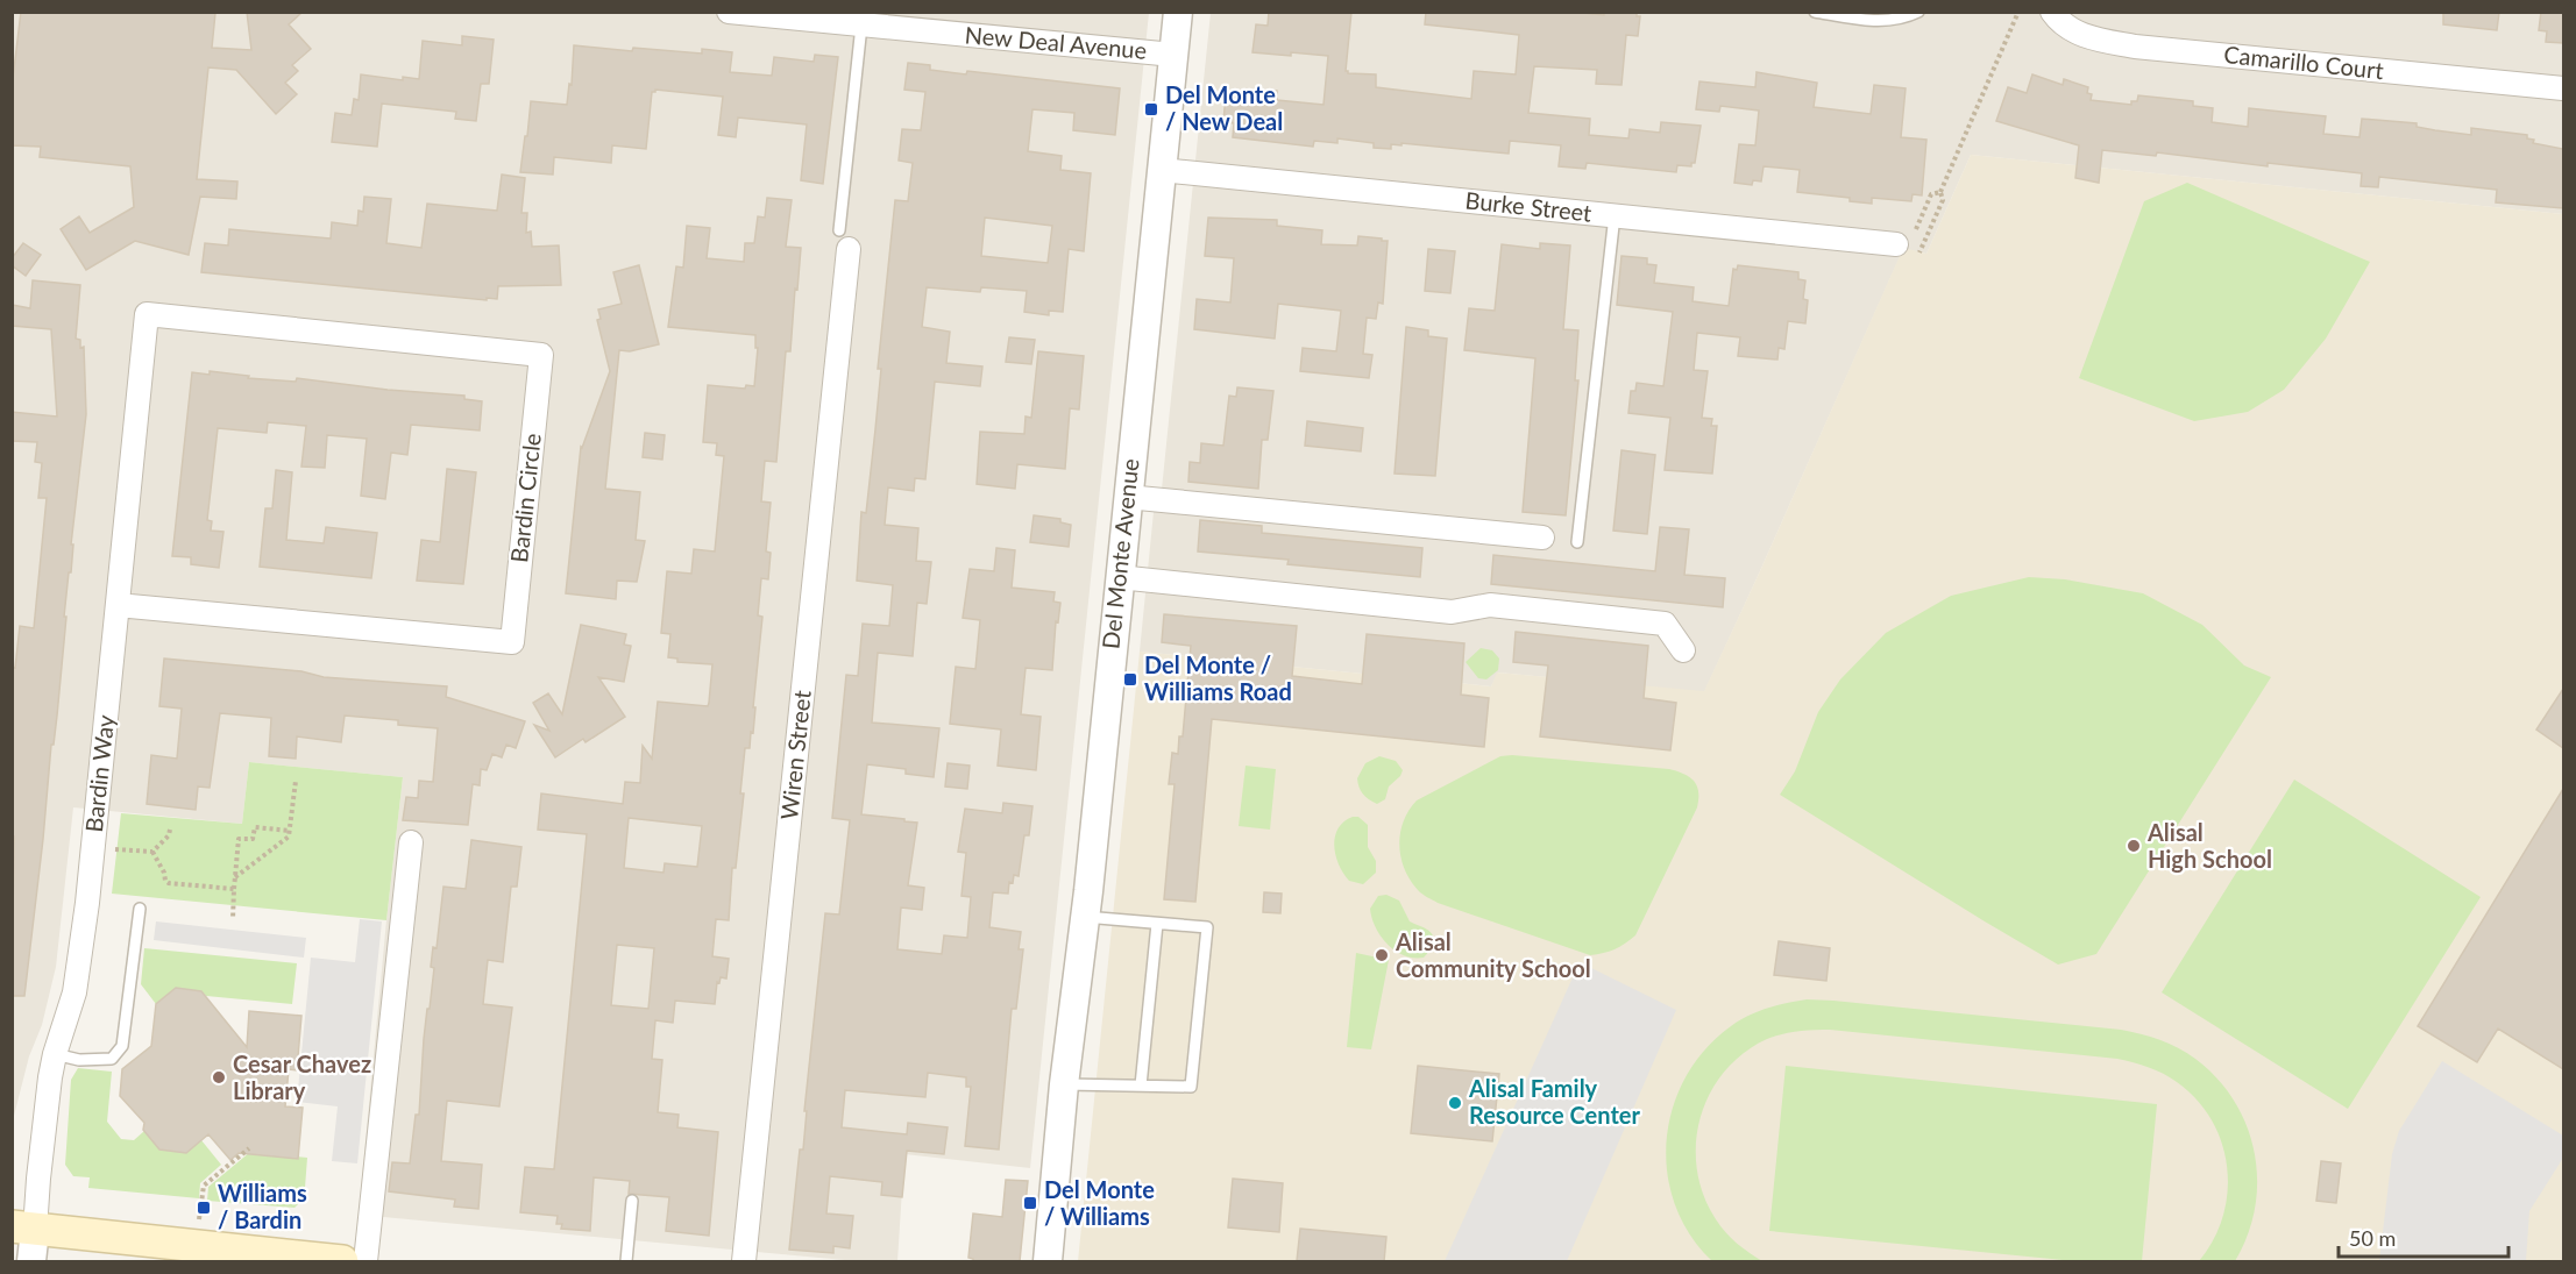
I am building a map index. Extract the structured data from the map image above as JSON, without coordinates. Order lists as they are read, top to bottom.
{
  "streets": {
    "street": [
      "New Deal Avenue",
      "Camarillo Court",
      "Burke Street",
      "Bardin Circle",
      "Del Monte Avenue",
      "Wiren Street",
      "Bardin Way"
    ]
  },
  "crossings": [
    ["New Deal Avenue", "Del Monte Avenue"],
    ["Burke Street", "Del Monte Avenue"],
    ["Bardin Circle", "Bardin Way"]
  ],
  "places": {
    "transit": [
      "Del Monte / New Deal",
      "Del Monte / Williams Road",
      "Del Monte / Williams",
      "Williams / Bardin"
    ],
    "other": [
      "Alisal High School",
      "Alisal Community School",
      "Cesar Chavez Library",
      "Alisal Family Resource Center"
    ]
  },
  "scale_bar": "50 m"
}
